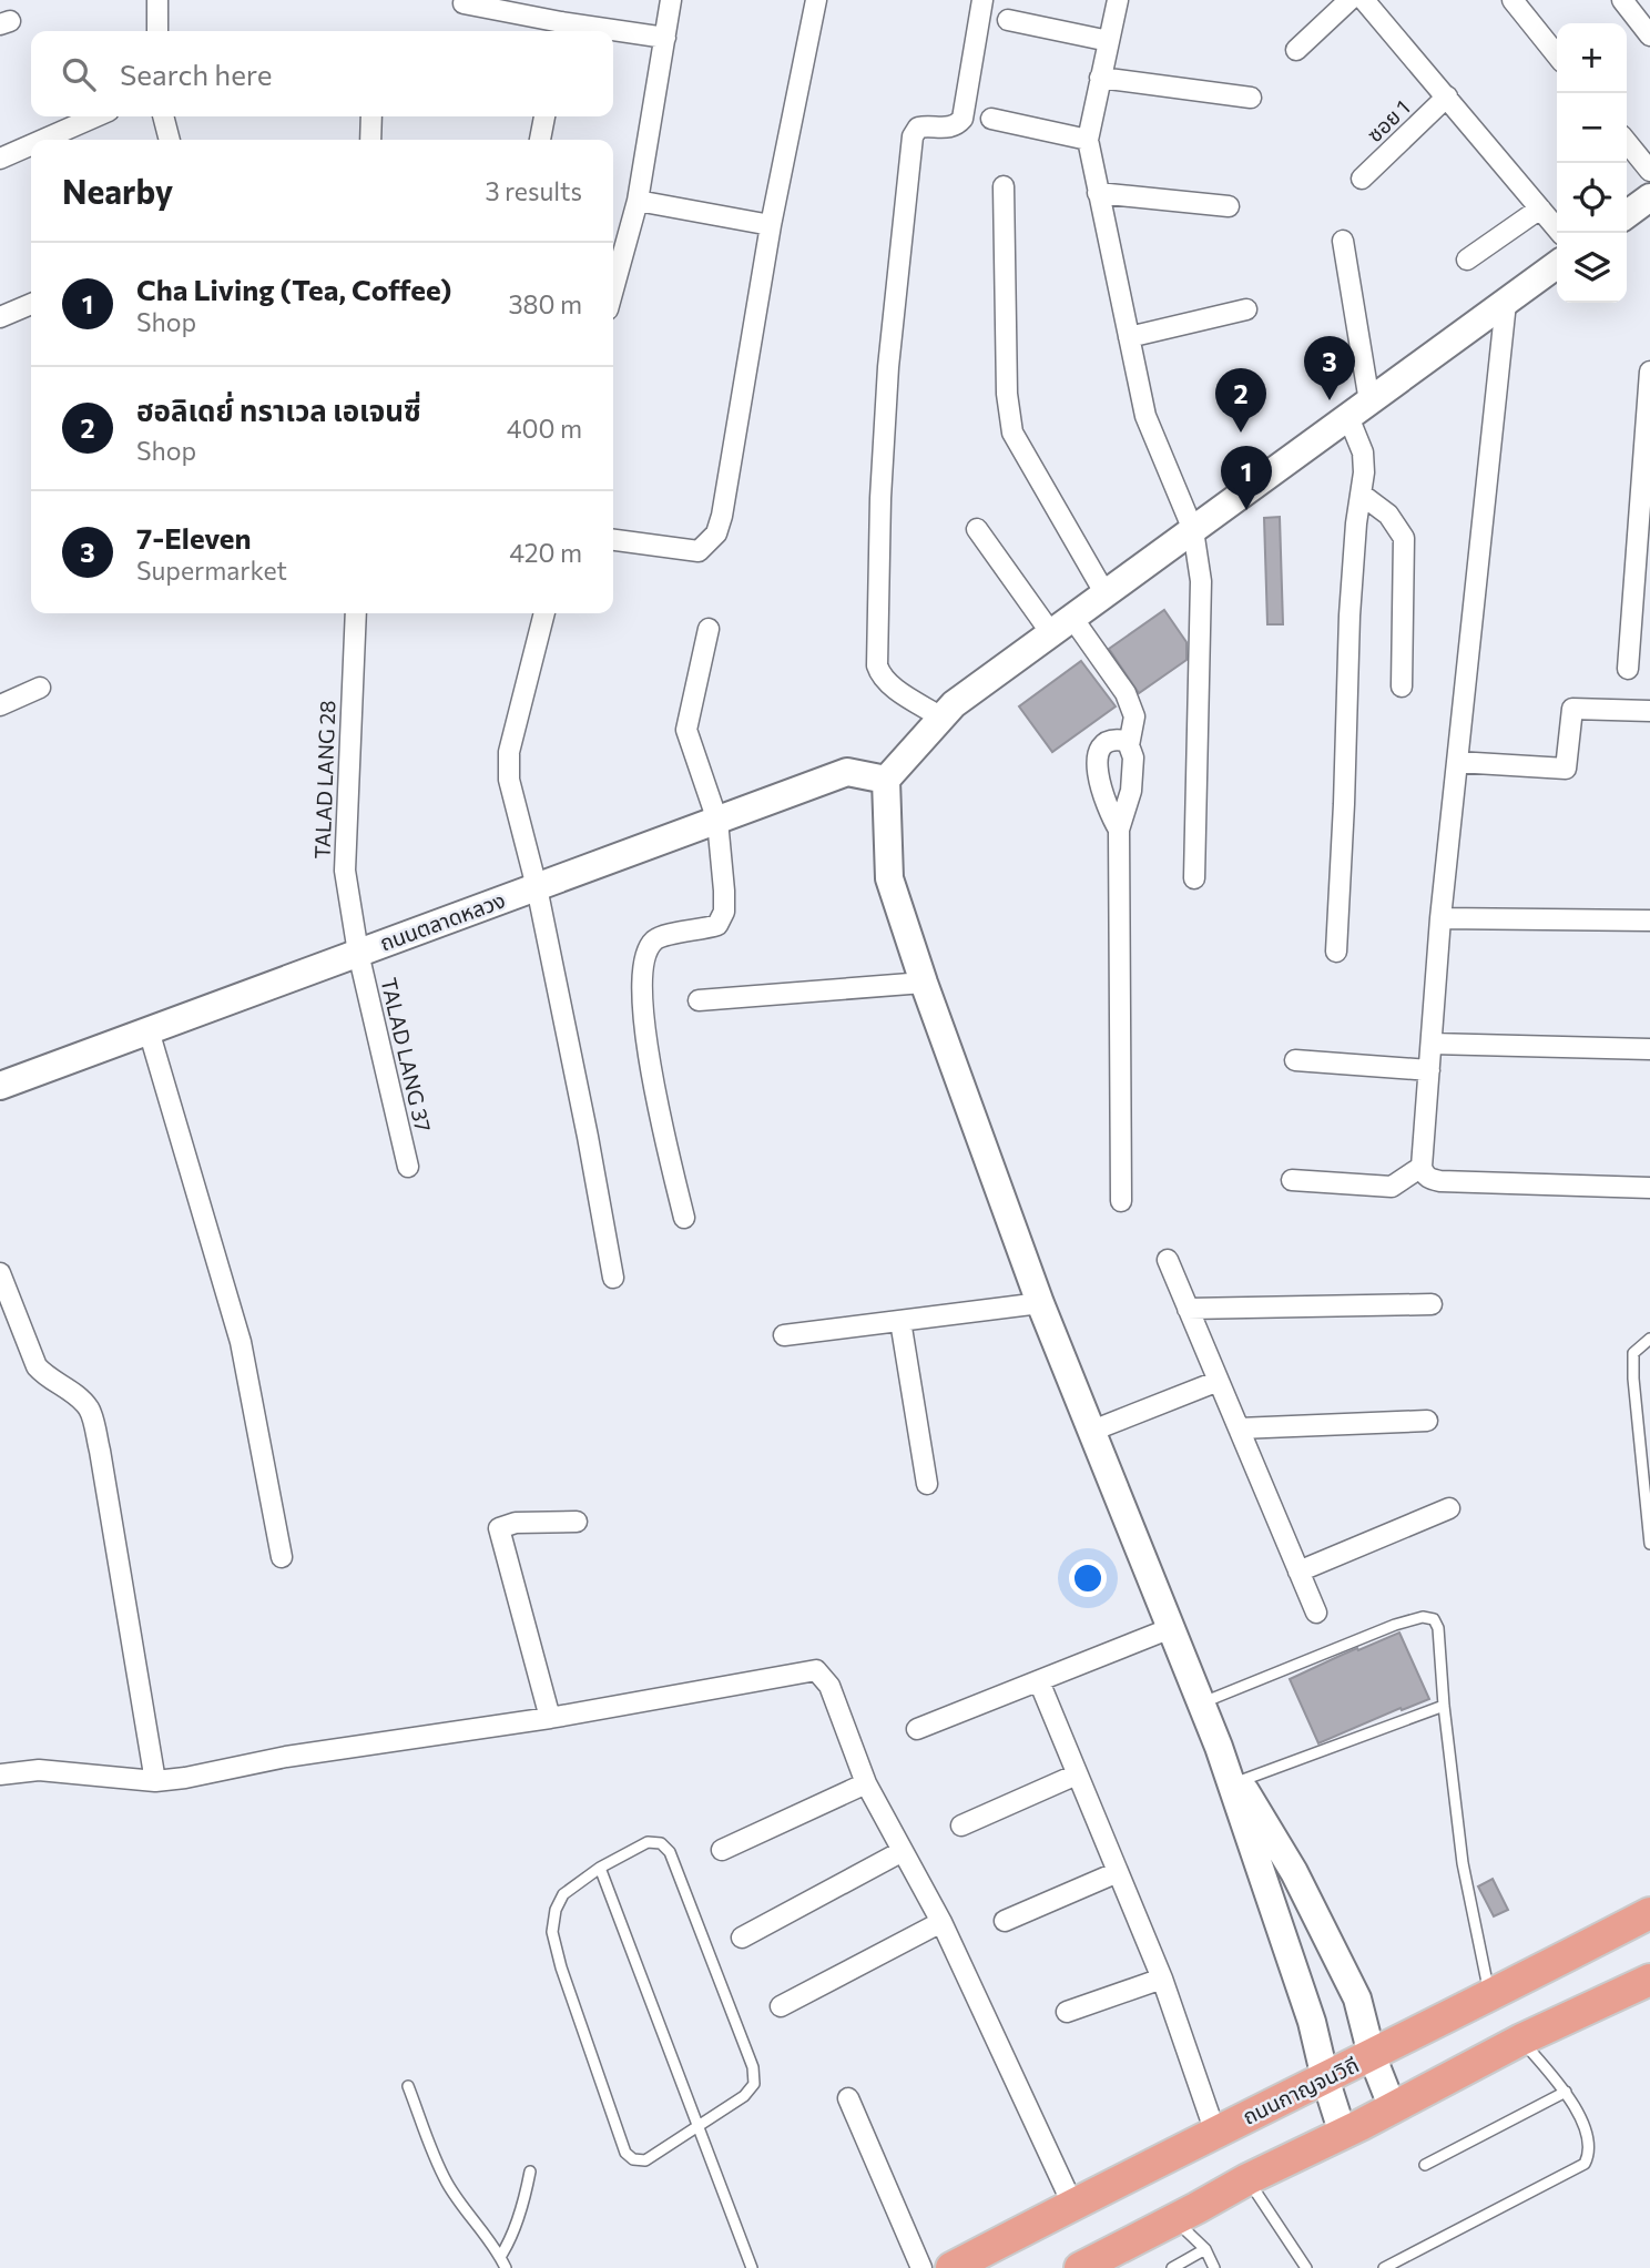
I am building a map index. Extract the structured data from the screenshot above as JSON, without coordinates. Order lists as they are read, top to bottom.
{
  "streets": {
    "main road": ["ถนนตลาดหลวง", "ถนนกาญจนวิถี"],
    "street": ["ซอย 1", "TALAD LANG 28", "TALAD LANG 37"]
  },
  "crossings": [
    ["TALAD LANG 28", "ถนนตลาดหลวง"],
    ["TALAD LANG 28", "TALAD LANG 37"],
    ["ถนนตลาดหลวง", "TALAD LANG 37"]
  ],
  "page": {
    "map_buttons": ["+", "−"],
    "search": "Search here",
    "heading": ["Nearby", "3 results"],
    "list": [
      {
        "mark": "1",
        "name": "Cha Living (Tea, Coffee)",
        "note": "Shop",
        "value": "380 m"
      },
      {
        "mark": "2",
        "name": "ฮอลิเดย์่ ทราเวล เอเจนซี่",
        "note": "Shop",
        "value": "400 m"
      },
      {
        "mark": "3",
        "name": "7-Eleven",
        "note": "Supermarket",
        "value": "420 m"
      }
    ],
    "pins": ["3", "2", "1"]
  }
}
